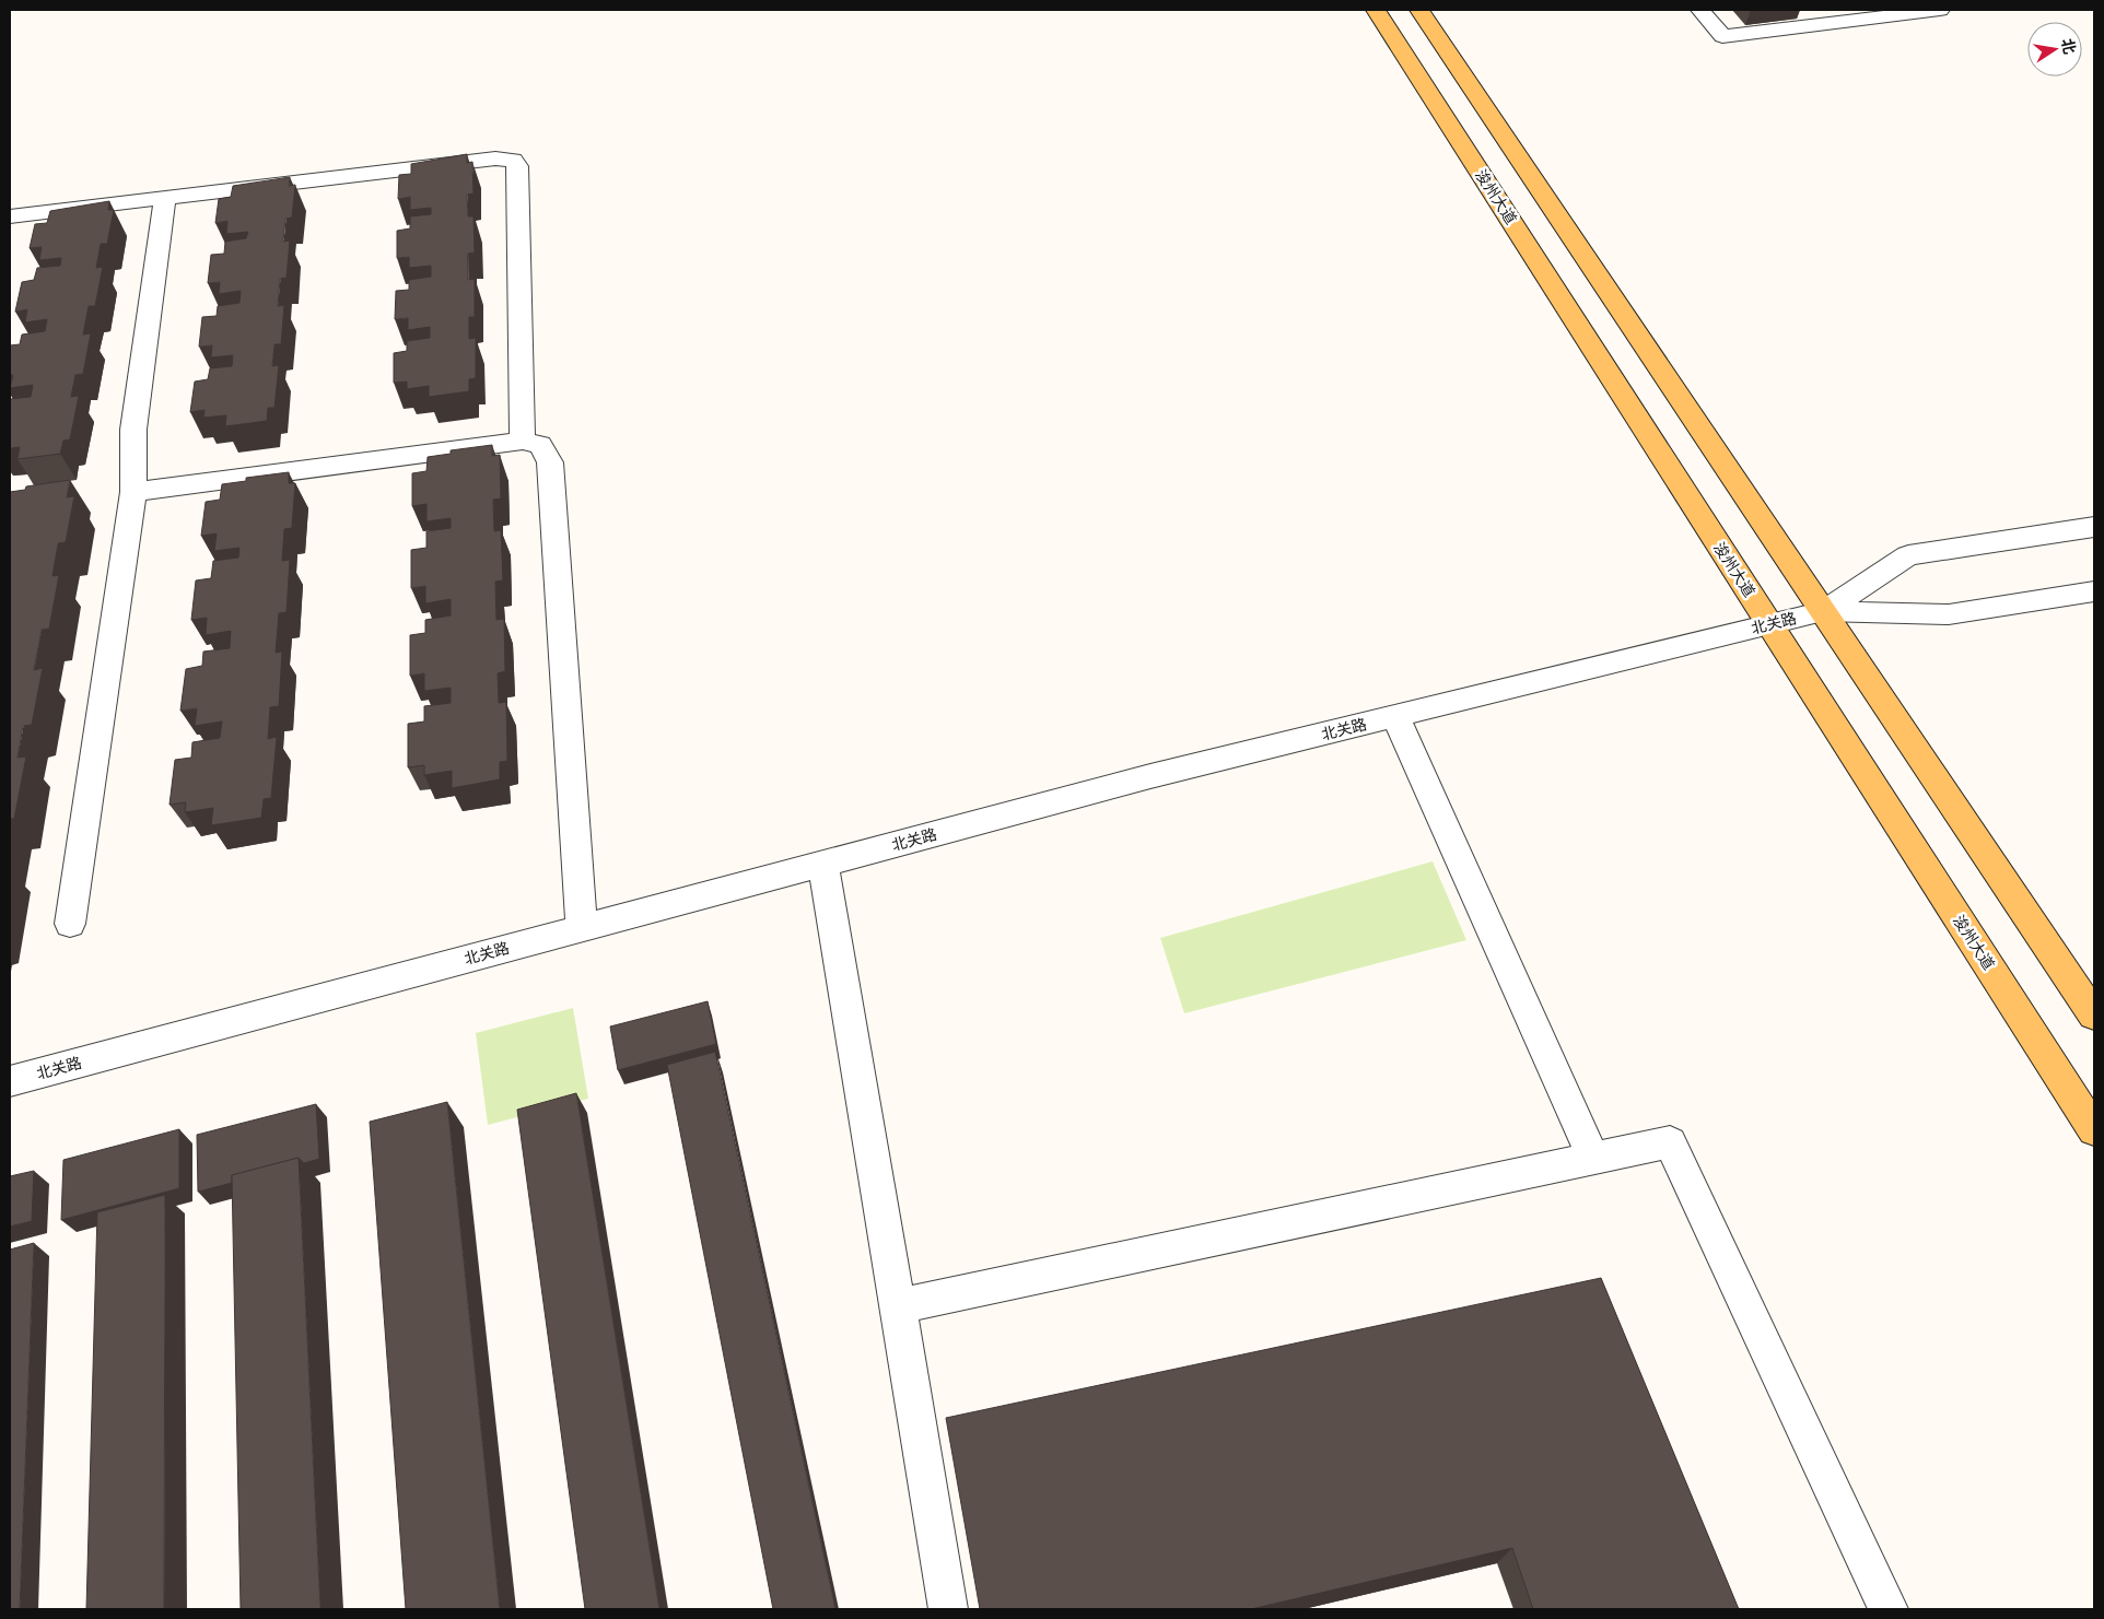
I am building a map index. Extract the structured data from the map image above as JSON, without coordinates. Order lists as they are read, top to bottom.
{
  "streets": {
    "main road": ["浚州大道"],
    "street": ["北关路"]
  },
  "crossings": [
    ["浚州大道", "北关路"]
  ],
  "north": "right"
}
